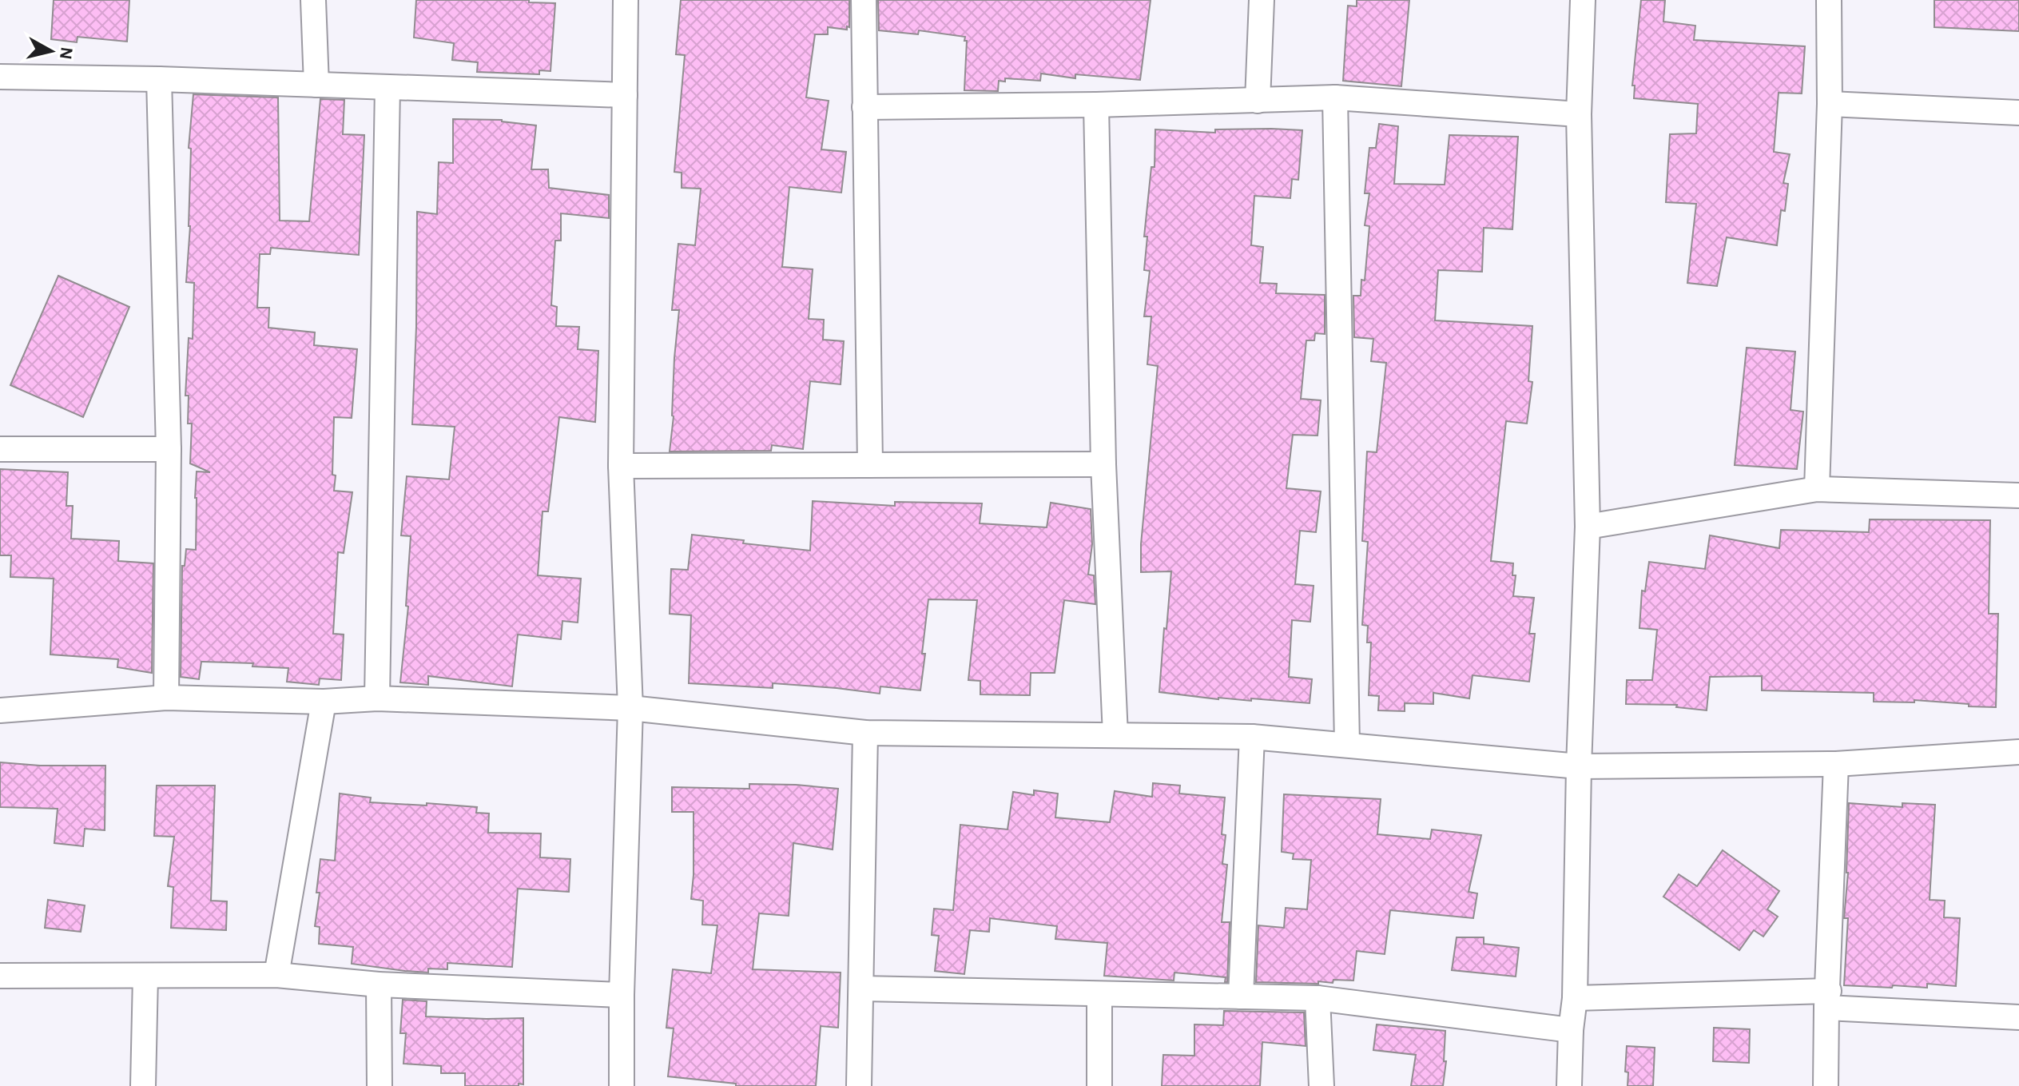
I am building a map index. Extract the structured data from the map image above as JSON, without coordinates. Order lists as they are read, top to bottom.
{
  "north": "right"
}
